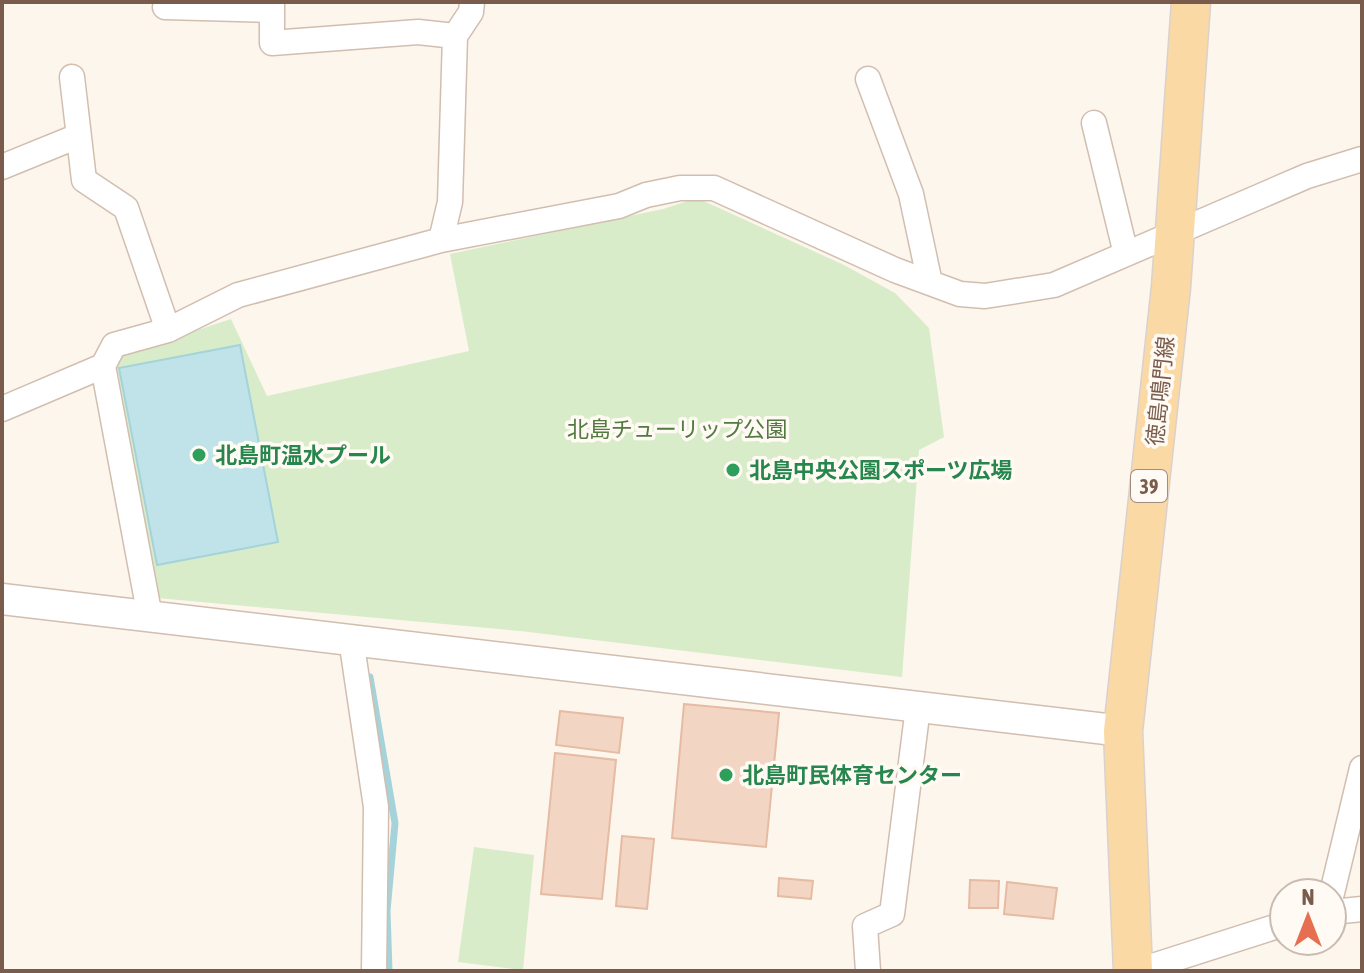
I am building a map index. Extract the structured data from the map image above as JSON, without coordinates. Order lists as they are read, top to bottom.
{
  "streets": {
    "main road": ["徳島鳴門線", "39"]
  },
  "parks": ["北島チューリップ公園"],
  "places": ["北島町温水プール", "北島中央公園スポーツ広場", "北島町民体育センター"],
  "north": "top"
}
